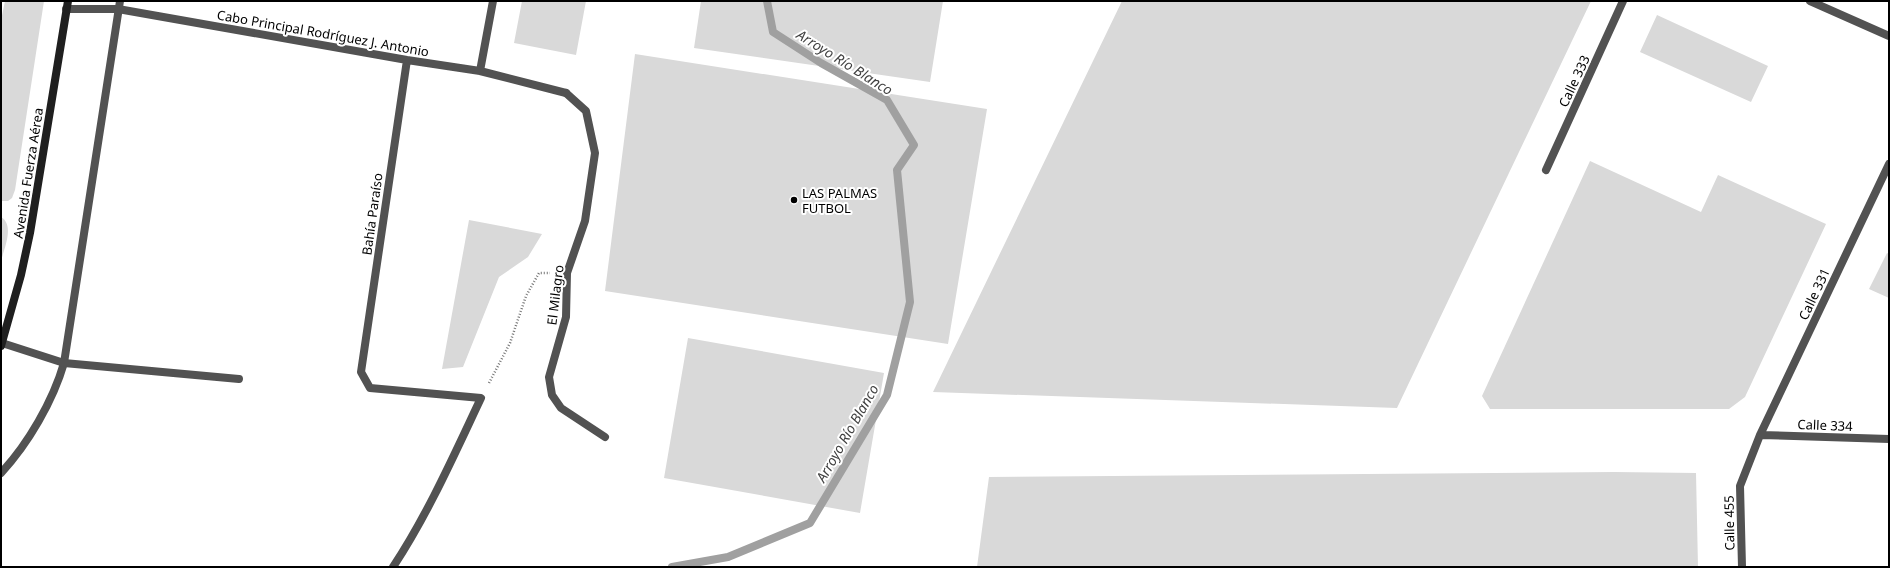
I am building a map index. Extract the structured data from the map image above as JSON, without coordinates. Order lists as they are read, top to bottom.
{
  "streets": {
    "main road": ["Avenida Fuerza Aérea"],
    "street": [
      "Cabo Principal Rodríguez J. Antonio",
      "Calle 333",
      "Bahía Paraíso",
      "Calle 331",
      "El Milagro",
      "Calle 334",
      "Calle 455"
    ]
  },
  "crossings": [
    ["Cabo Principal Rodríguez J. Antonio", "Avenida Fuerza Aérea"],
    ["Cabo Principal Rodríguez J. Antonio", "Bahía Paraíso"],
    ["Cabo Principal Rodríguez J. Antonio", "El Milagro"],
    ["Calle 331", "Calle 334"],
    ["Calle 331", "Calle 455"],
    ["Calle 334", "Calle 455"]
  ],
  "water": ["Arroyo Río Blanco"],
  "places": ["LAS PALMAS FUTBOL"]
}
